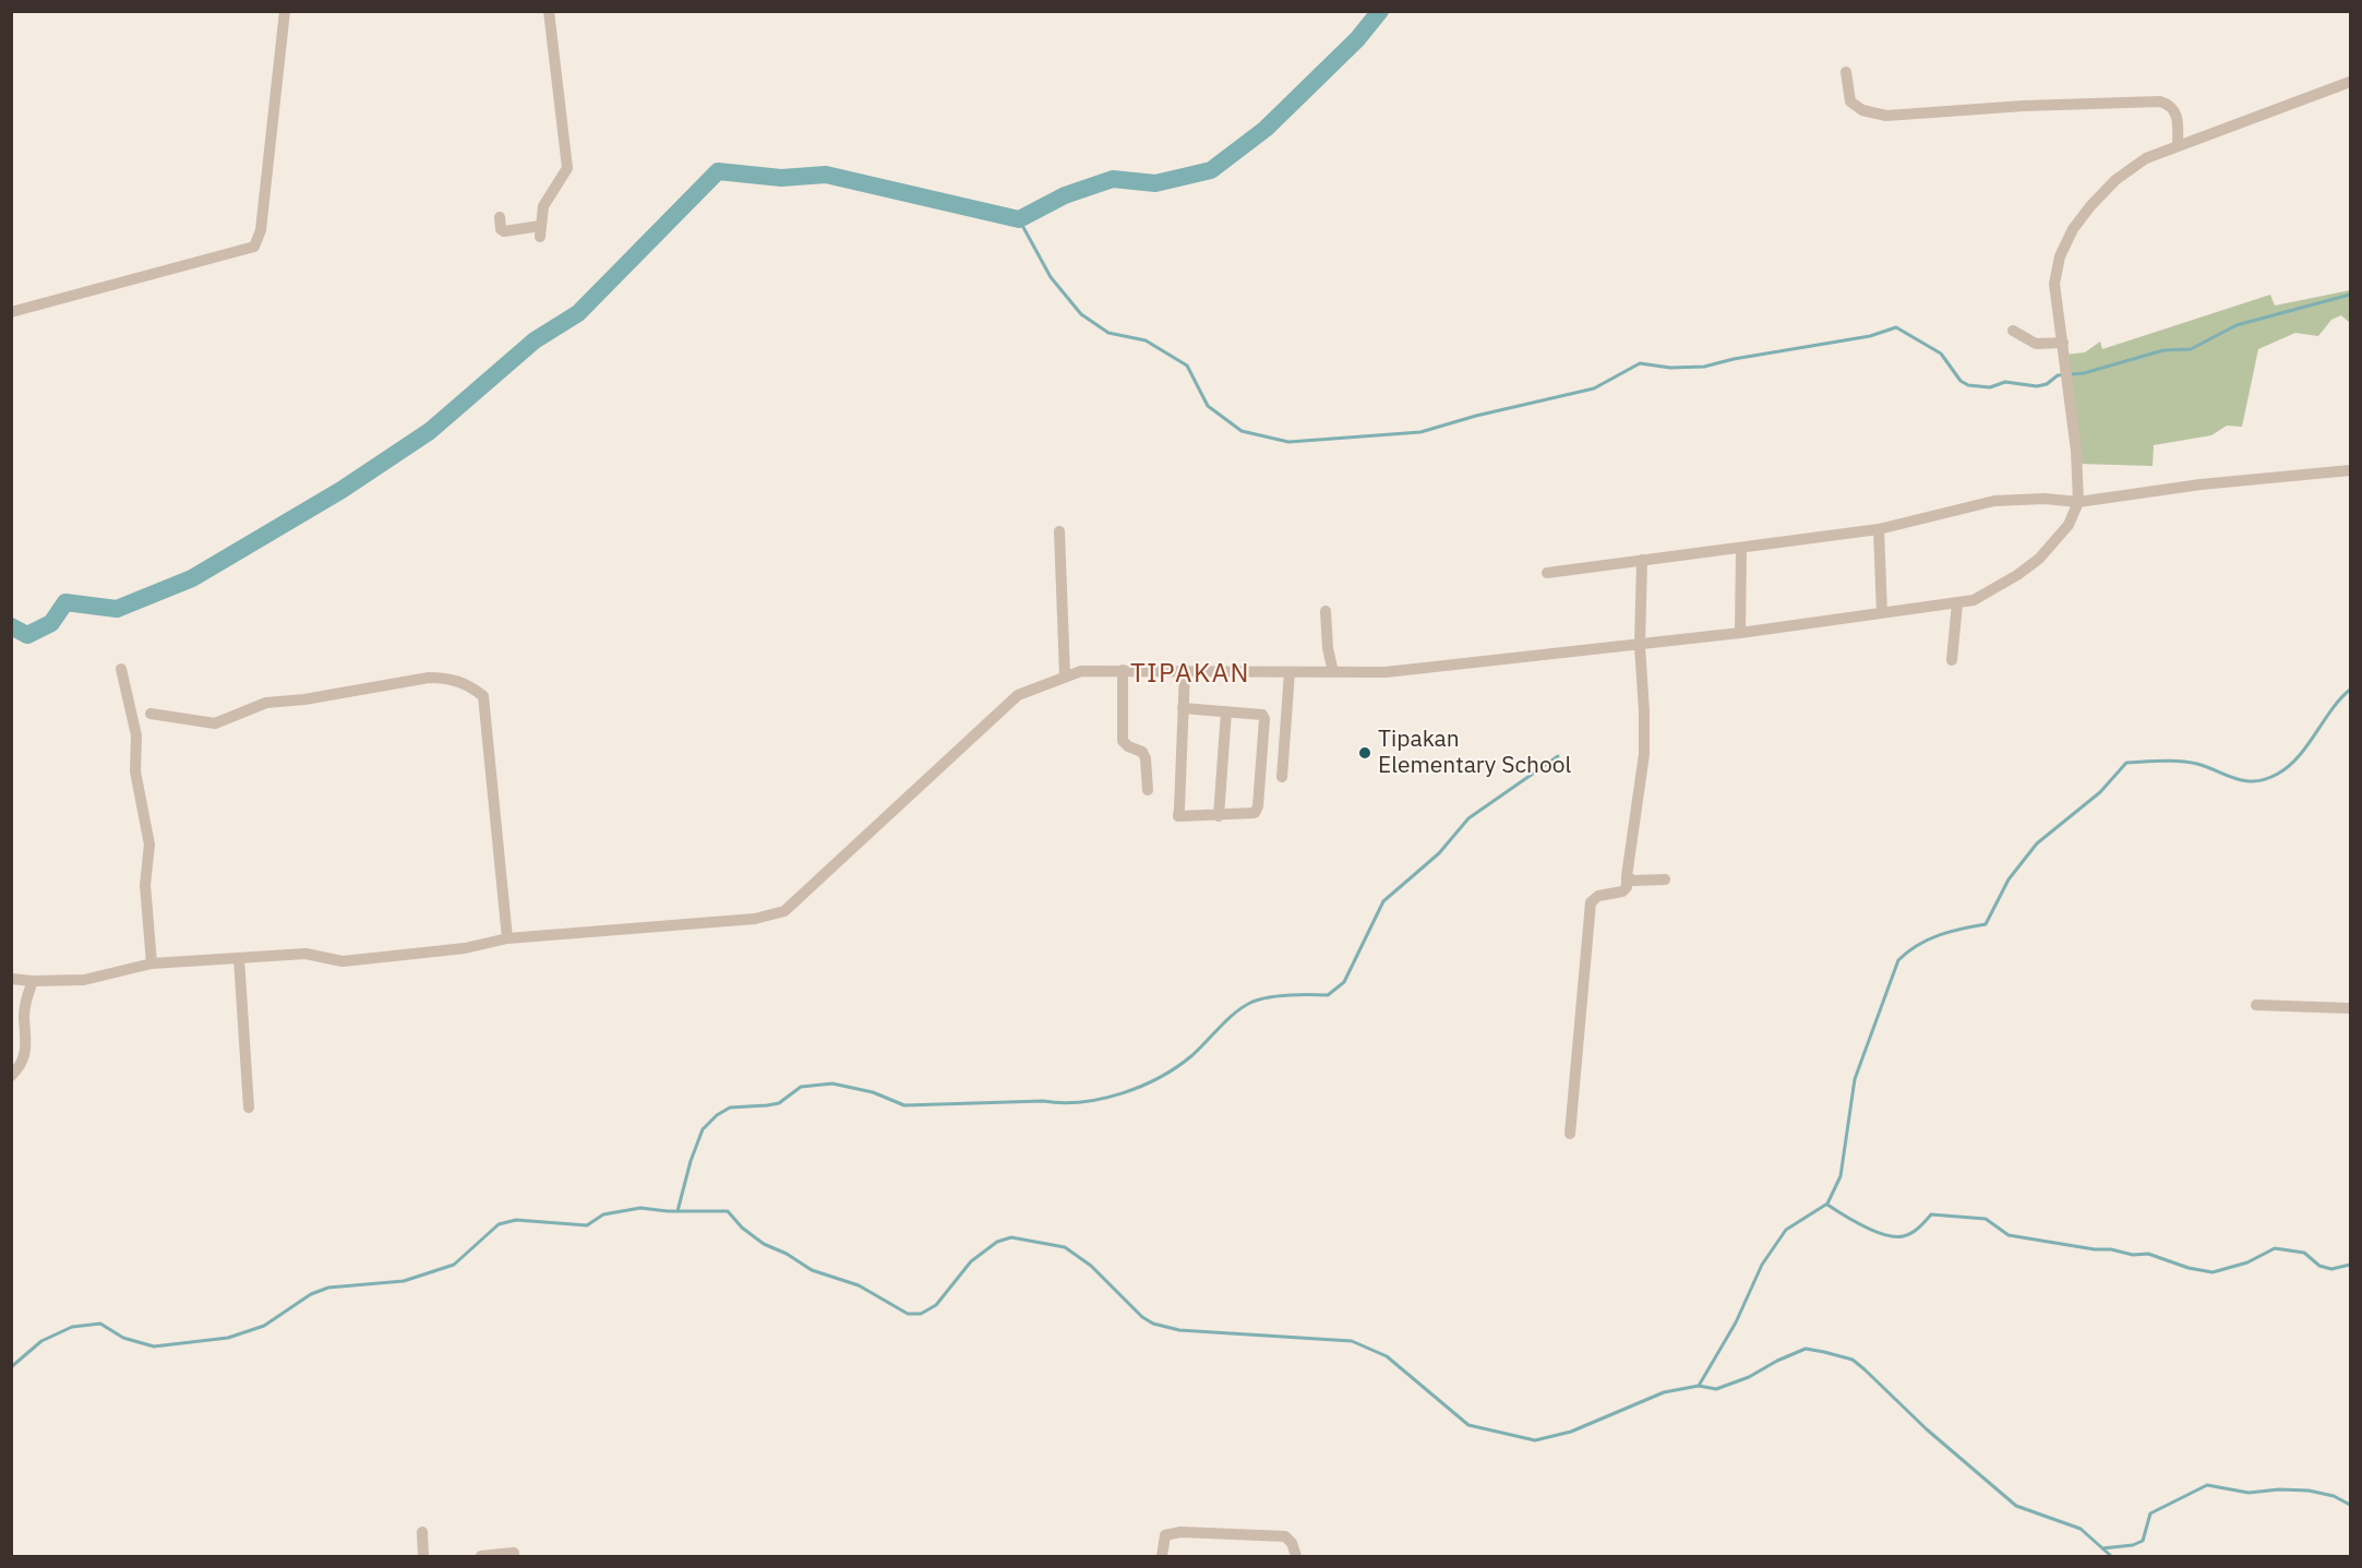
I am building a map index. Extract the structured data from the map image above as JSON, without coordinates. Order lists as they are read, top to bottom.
{
  "districts": ["TIPAKAN"],
  "places": ["Tipakan Elementary School"]
}
